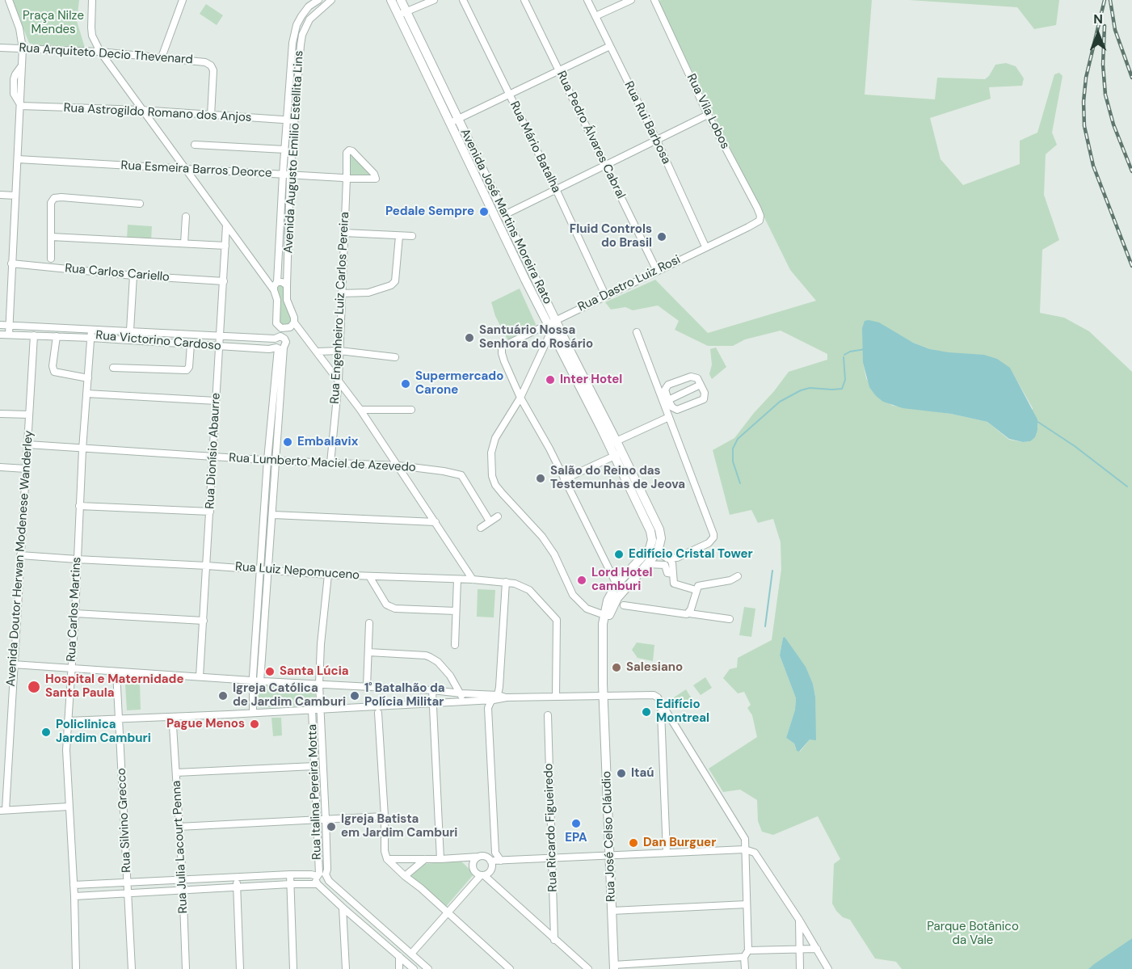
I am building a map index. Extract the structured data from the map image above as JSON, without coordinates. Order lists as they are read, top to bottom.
{
  "streets": {
    "street": [
      "Rua Arquiteto Decio Thevenard",
      "Rua Vila Lobos",
      "Rua Astrogildo Romano dos Anjos",
      "Rua Rui Barbosa",
      "Rua Pedro Álvares Cabral",
      "Rua Mário Batalha",
      "Avenida Augusto Emilio Estellita Lins",
      "Rua Esmeira Barros Deorce",
      "Avenida José Martins Moreira Rato",
      "Rua Carlos Cariello",
      "Rua Dastro Luiz Rosi",
      "Rua Engenheiro Luiz Carlos Pereira",
      "Rua Victorino Cardoso",
      "Rua Dionísio Abaurre",
      "Rua Lumberto Maciel de Azevedo",
      "Avenida Doutor Herwan Modenese Wanderley",
      "Rua Luiz Nepomuceno",
      "Rua Carlos Martins",
      "Rua Italina Pereira Motta",
      "Rua Silvino Grecco",
      "Rua Ricardo Figueiredo",
      "Rua José Celso Cláudio",
      "Rua Julia Lacourt Penna"
    ]
  },
  "crossings": [
    ["Rua Arquiteto Decio Thevenard", "Rua Astrogildo Romano dos Anjos"],
    ["Rua Vila Lobos", "Rua Dastro Luiz Rosi"],
    ["Rua Astrogildo Romano dos Anjos", "Avenida Augusto Emilio Estellita Lins"],
    ["Rua Rui Barbosa", "Rua Dastro Luiz Rosi"],
    ["Rua Pedro Álvares Cabral", "Rua Dastro Luiz Rosi"],
    ["Rua Mário Batalha", "Rua Dastro Luiz Rosi"],
    ["Avenida Augusto Emilio Estellita Lins", "Rua Esmeira Barros Deorce"],
    ["Rua Esmeira Barros Deorce", "Rua Engenheiro Luiz Carlos Pereira"],
    ["Avenida José Martins Moreira Rato", "Rua Dastro Luiz Rosi"],
    ["Avenida José Martins Moreira Rato", "Rua José Celso Cláudio"],
    ["Rua Carlos Cariello", "Rua Dionísio Abaurre"],
    ["Rua Engenheiro Luiz Carlos Pereira", "Rua Lumberto Maciel de Azevedo"],
    ["Rua Victorino Cardoso", "Rua Dionísio Abaurre"],
    ["Rua Victorino Cardoso", "Rua Carlos Martins"],
    ["Rua Dionísio Abaurre", "Rua Lumberto Maciel de Azevedo"],
    ["Rua Dionísio Abaurre", "Rua Luiz Nepomuceno"],
    ["Rua Lumberto Maciel de Azevedo", "Avenida Doutor Herwan Modenese Wanderley"],
    ["Rua Lumberto Maciel de Azevedo", "Rua Carlos Martins"],
    ["Avenida Doutor Herwan Modenese Wanderley", "Rua Luiz Nepomuceno"],
    ["Rua Luiz Nepomuceno", "Rua Carlos Martins"],
    ["Rua Luiz Nepomuceno", "Rua Italina Pereira Motta"]
  ],
  "parks": ["Praça Nilze Mendes", "Parque Botânico da Vale"],
  "places": [
    "Pedale Sempre",
    "Fluid Controls do Brasil",
    "Santuário Nossa Senhora do Rosário",
    "Inter Hotel",
    "Supermercado Carone",
    "Embalavix",
    "Salão do Reino das Testemunhas de Jeova",
    "Edifício Cristal Tower",
    "Lord Hotel camburi",
    "Salesiano",
    "Santa Lúcia",
    "Hospital e Maternidade Santa Paula",
    "Igreja Católica de Jardim Camburi",
    "1˚ Batalhão da Polícia Militar",
    "Edifício Montreal",
    "Pague Menos",
    "Policlinica Jardim Camburi",
    "Itaú",
    "EPA",
    "Igreja Batista em Jardim Camburi",
    "Dan Burguer"
  ],
  "north": "top"
}
